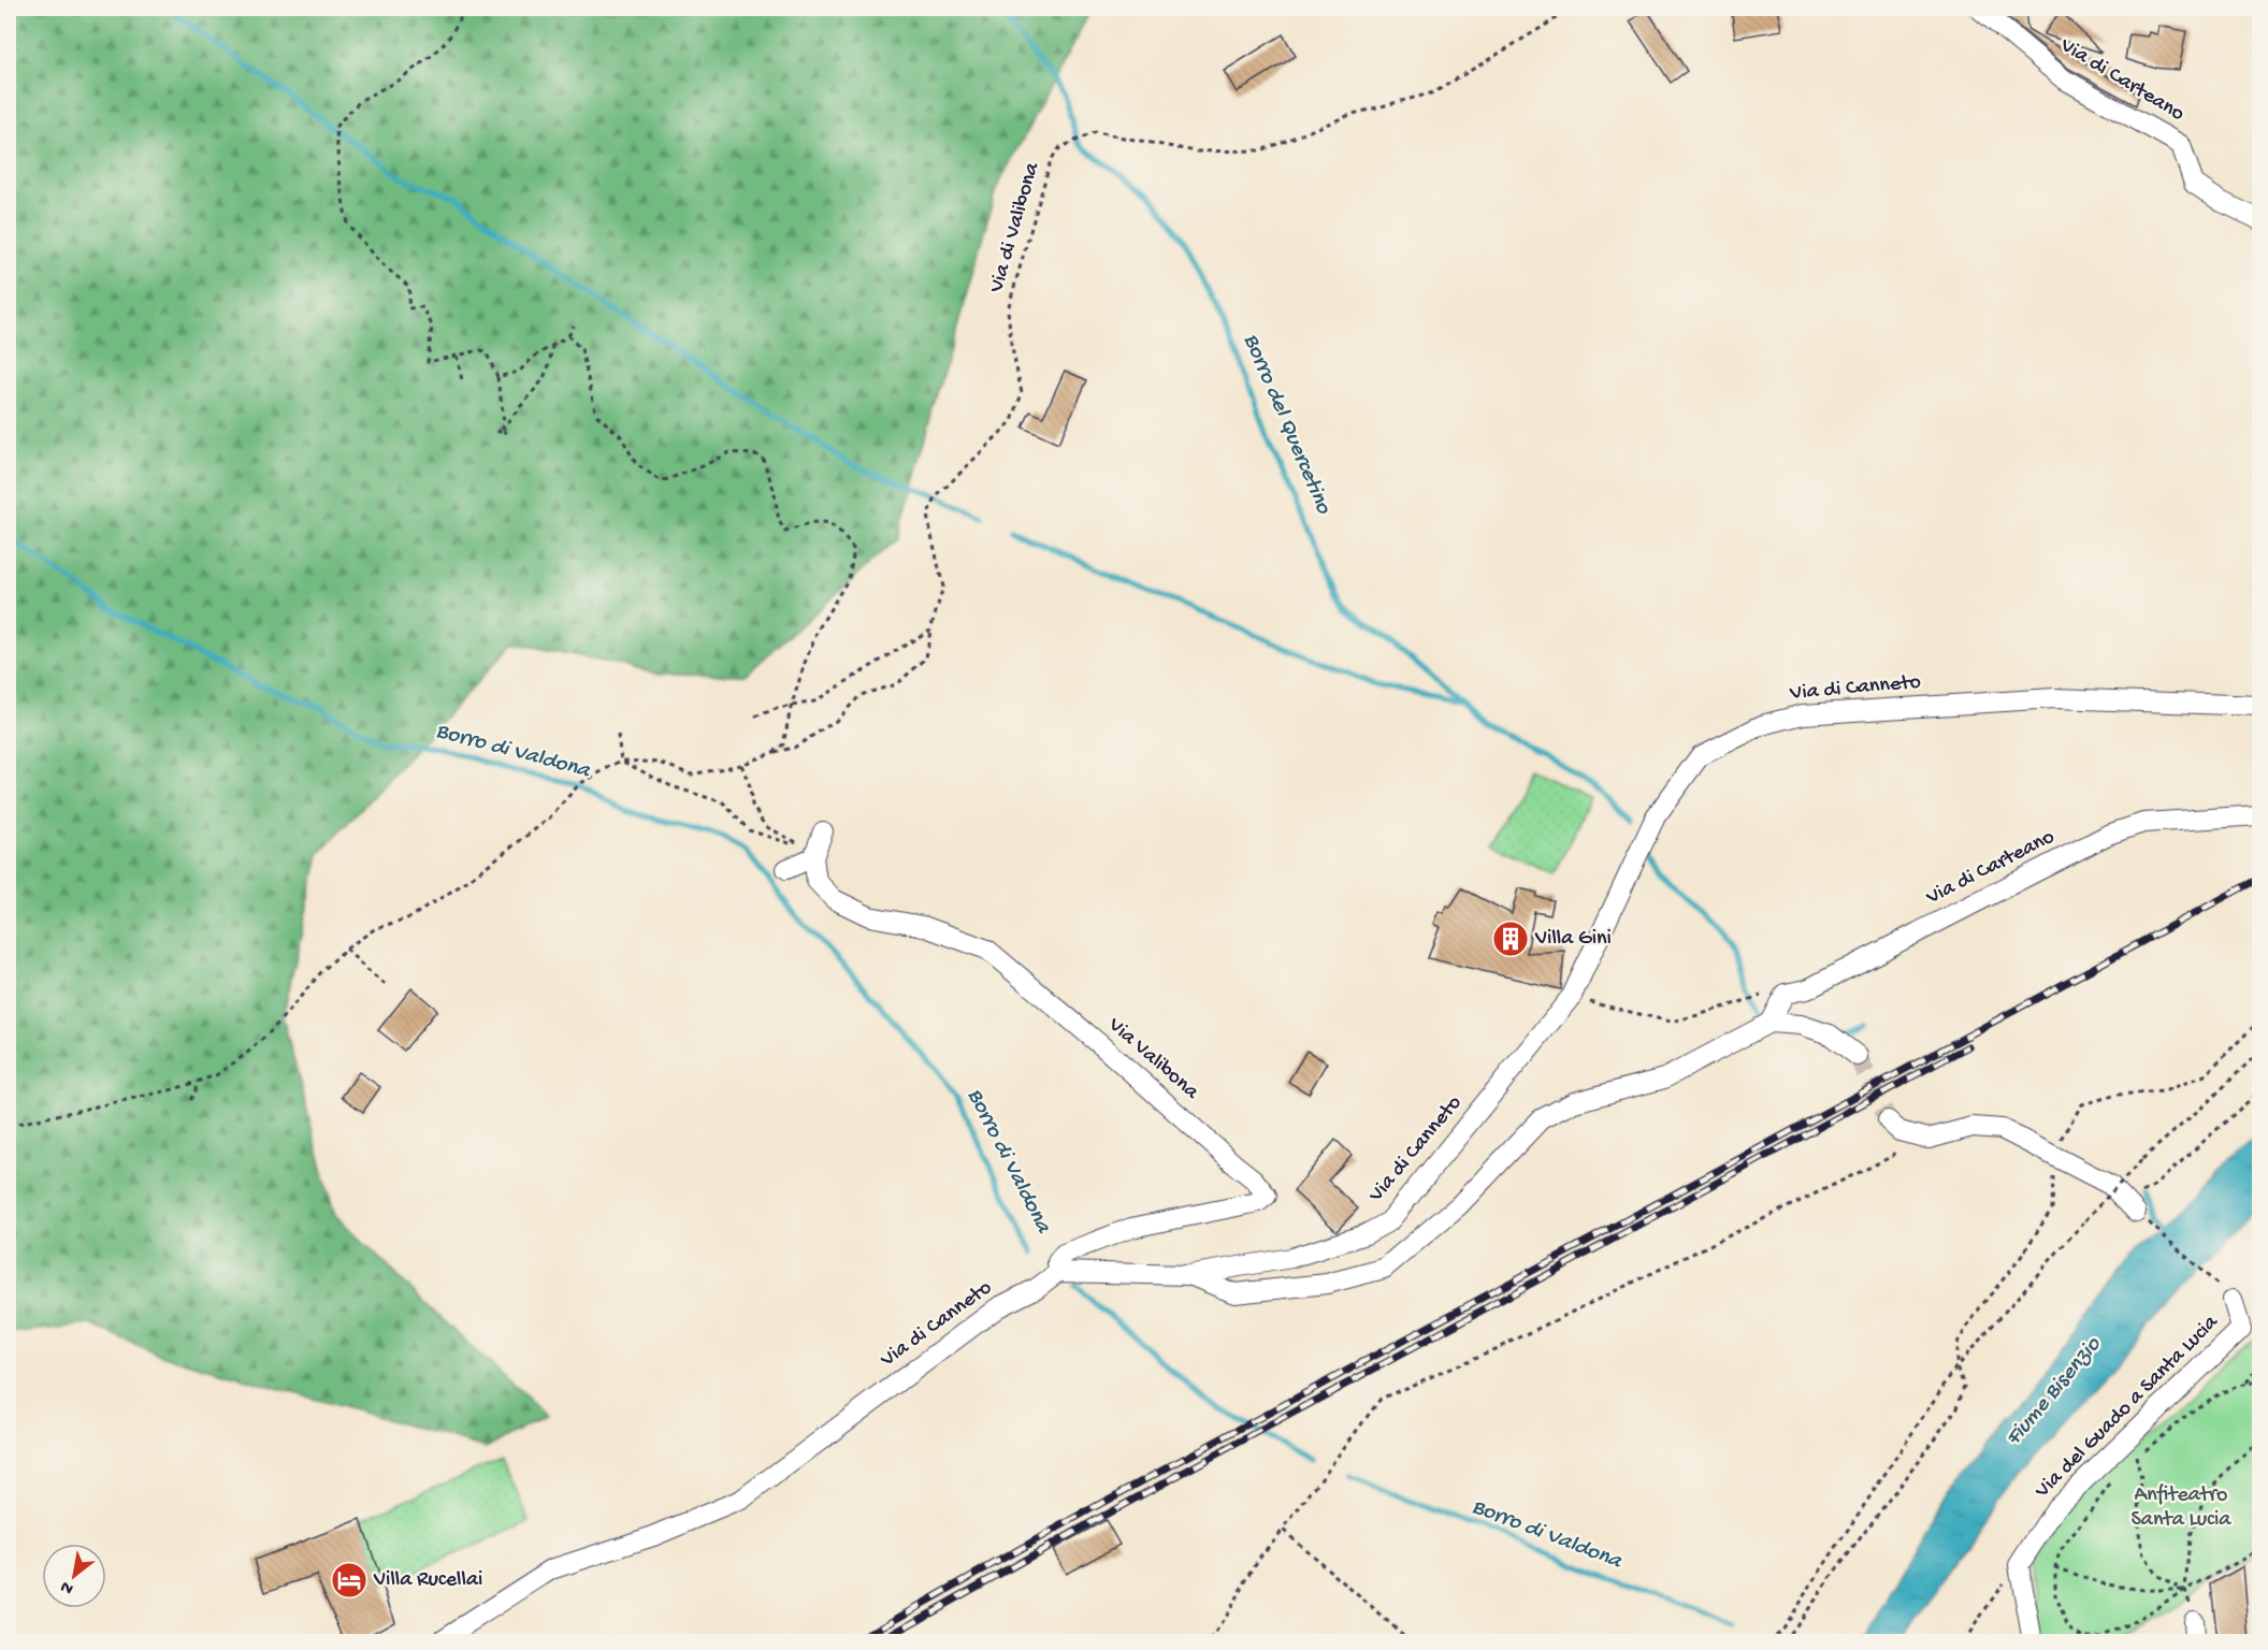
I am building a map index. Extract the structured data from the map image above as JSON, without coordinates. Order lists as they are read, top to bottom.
{
  "streets": {
    "street": [
      "Via di Carteano",
      "Via di Canneto",
      "Via Valibona",
      "Via del Guado a Santa Lucia"
    ],
    "path": ["Via di Valibona"]
  },
  "crossings": [
    ["Via di Canneto", "Via Valibona"]
  ],
  "water": ["Borro del Quercetino", "Borro di Valdona", "Fiume Bisenzio"],
  "parks": ["Anfiteatro Santa Lucia"],
  "places": {
    "building": ["Villa Gini"],
    "hotel": ["Villa Rucellai"]
  },
  "north": "bottom left"
}
